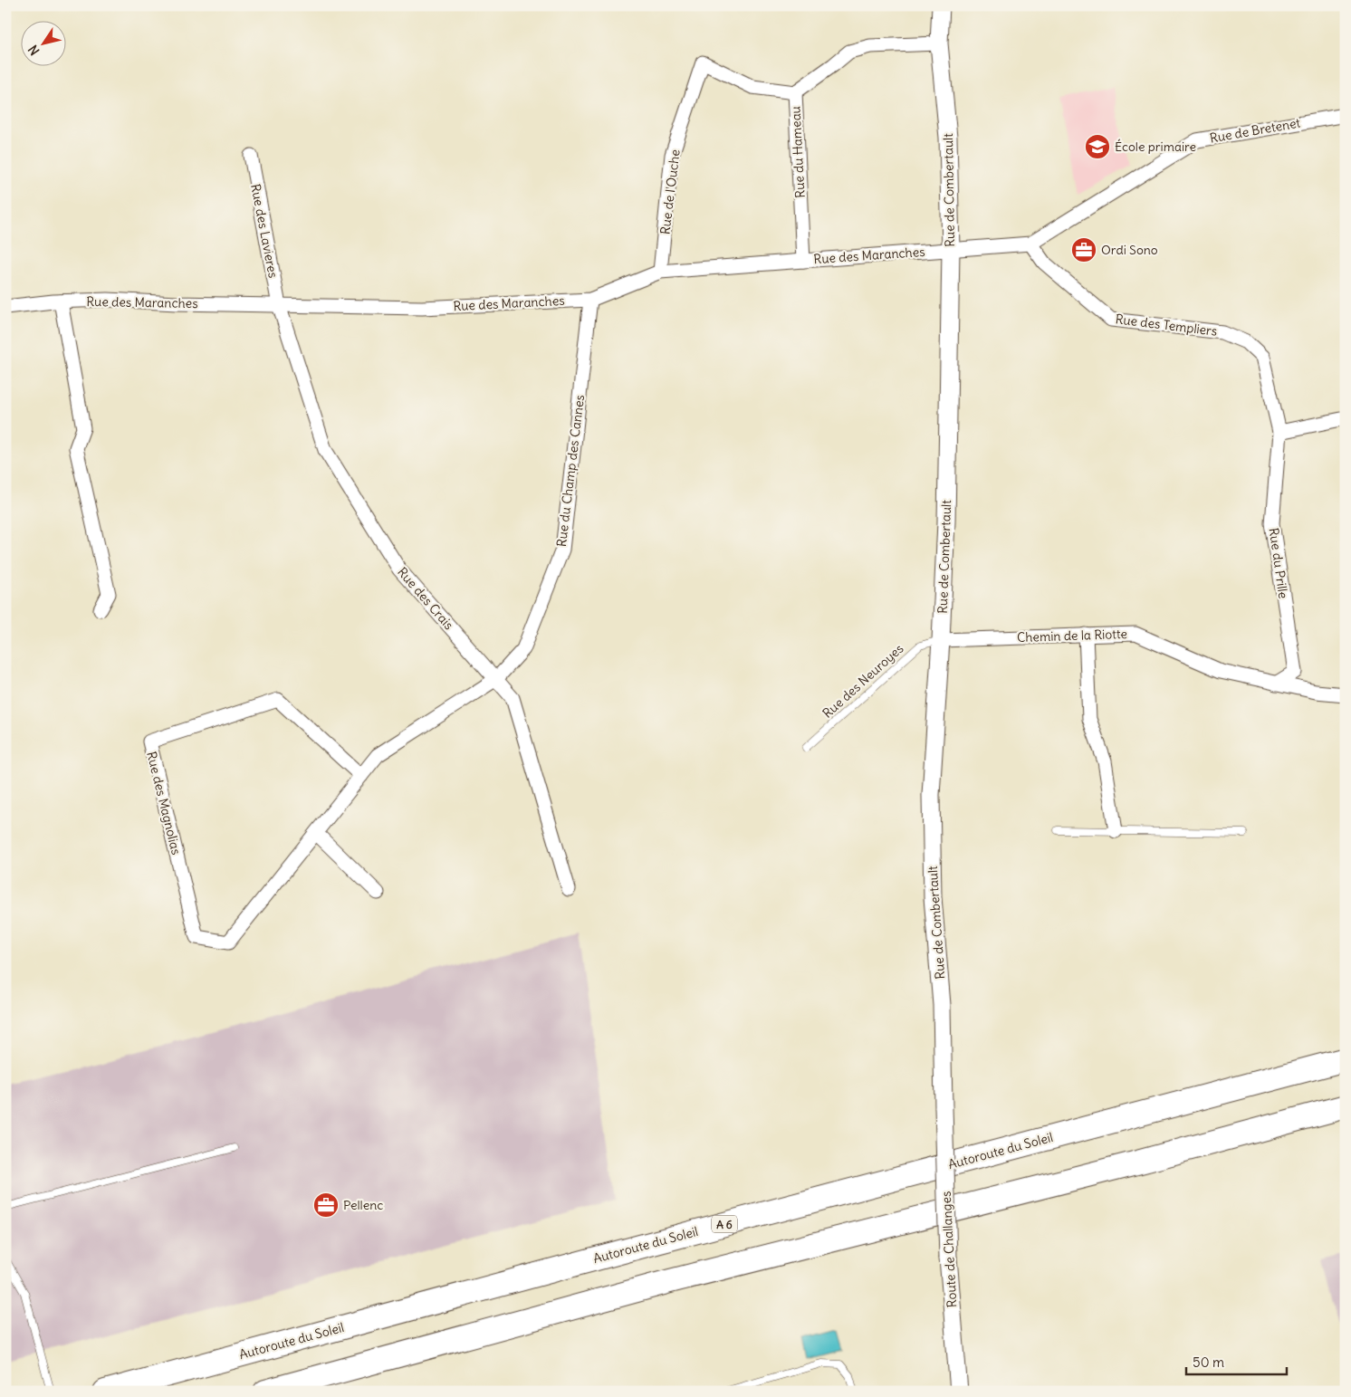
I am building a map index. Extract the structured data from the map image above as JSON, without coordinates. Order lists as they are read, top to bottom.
{
  "streets": {
    "highway": ["Autoroute du Soleil", "A 6"],
    "street": [
      "Rue de Bretenet",
      "Rue du Hameau",
      "Rue de Combertault",
      "Rue de l'Ouche",
      "Rue des Lavieres",
      "Rue des Maranches",
      "Rue des Templiers",
      "Rue du Champ des Cannes",
      "Rue du Prille",
      "Rue des Crais",
      "Chemin de la Riotte",
      "Rue des Magnolias",
      "Route de Challanges"
    ],
    "lane": ["Rue des Neuroyes"]
  },
  "crossings": [
    ["Rue de Bretenet", "Rue des Maranches"],
    ["Rue de Bretenet", "Rue des Templiers"],
    ["Rue du Hameau", "Rue de Combertault"],
    ["Rue du Hameau", "Rue de l'Ouche"],
    ["Rue du Hameau", "Rue des Maranches"],
    ["Rue de Combertault", "Rue des Maranches"],
    ["Rue de Combertault", "Chemin de la Riotte"],
    ["Rue de Combertault", "Rue des Neuroyes"],
    ["Rue de Combertault", "Route de Challanges"],
    ["Rue de l'Ouche", "Rue des Maranches"],
    ["Rue des Lavieres", "Rue des Maranches"],
    ["Rue des Lavieres", "Rue des Crais"],
    ["Rue des Maranches", "Rue des Templiers"],
    ["Rue des Maranches", "Rue du Champ des Cannes"],
    ["Rue des Maranches", "Rue des Crais"],
    ["Rue des Templiers", "Rue du Prille"],
    ["Rue du Champ des Cannes", "Rue des Crais"],
    ["Rue du Champ des Cannes", "Rue des Magnolias"],
    ["Rue du Prille", "Chemin de la Riotte"],
    ["Rue des Crais", "Rue des Magnolias"],
    ["Chemin de la Riotte", "Rue des Neuroyes"]
  ],
  "places": {
    "school or university": ["École primaire"],
    "office": ["Ordi Sono", "Pellenc"]
  },
  "scale_bar": "50 m",
  "north": "bottom left"
}
